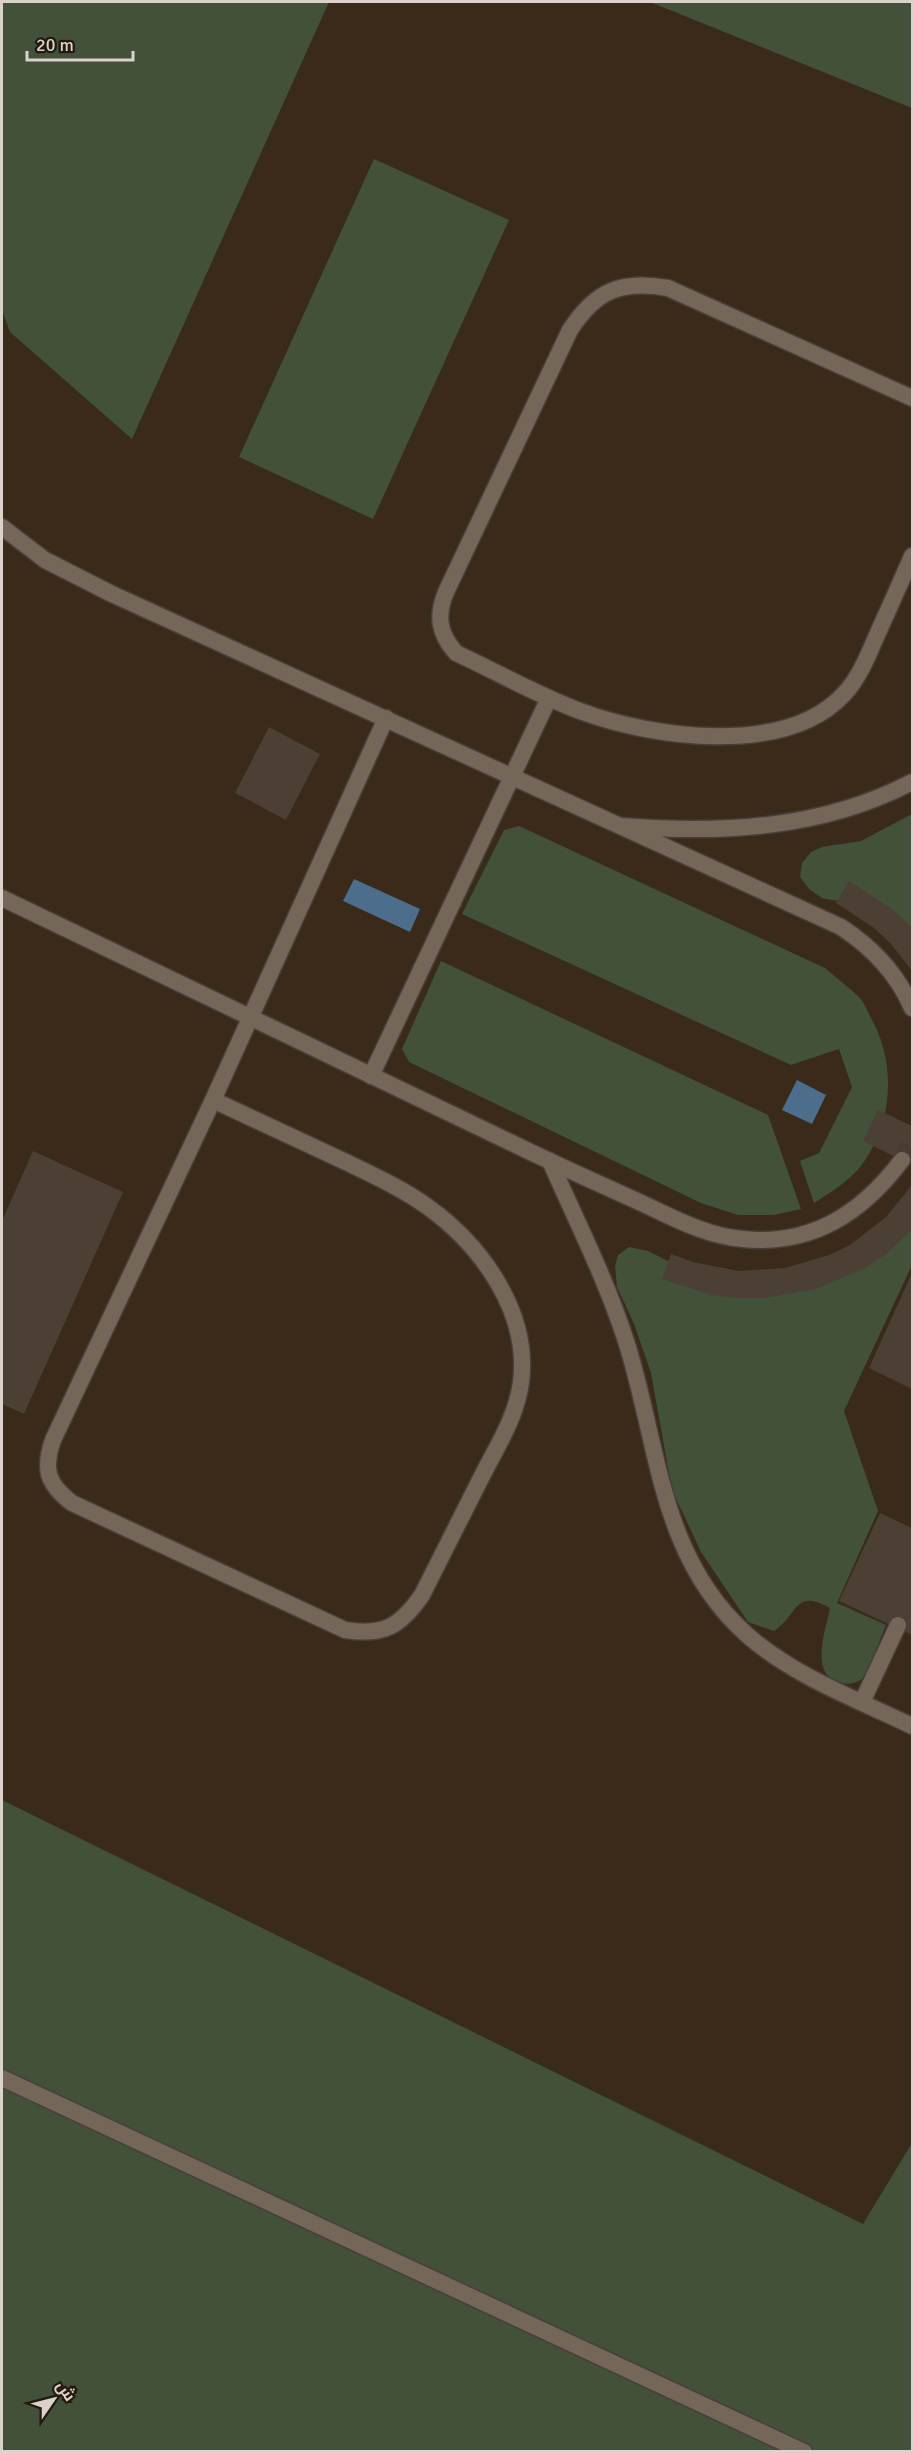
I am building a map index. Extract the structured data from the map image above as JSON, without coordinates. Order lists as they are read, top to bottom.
{
  "scale_bar": "20 m",
  "north": "top right"
}
